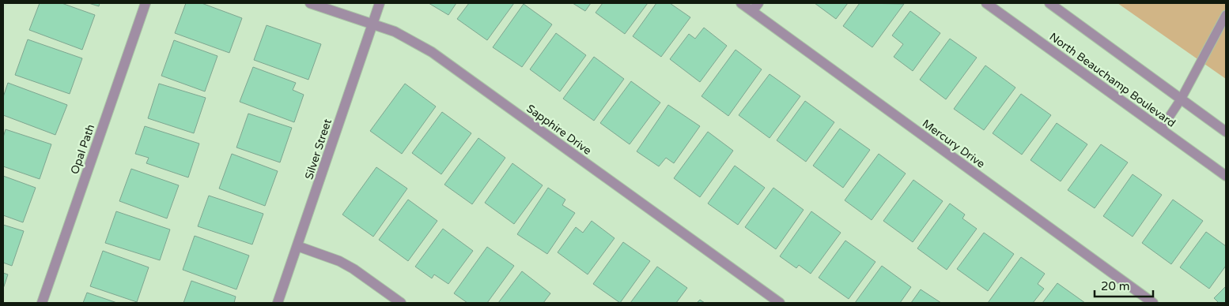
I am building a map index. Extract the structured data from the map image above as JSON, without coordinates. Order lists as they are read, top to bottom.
{
  "streets": {
    "street": [
      "North Beauchamp Boulevard",
      "Sapphire Drive",
      "Mercury Drive",
      "Opal Path",
      "Silver Street"
    ]
  },
  "crossings": [
    ["Sapphire Drive", "Silver Street"]
  ],
  "scale_bar": "20 m"
}
